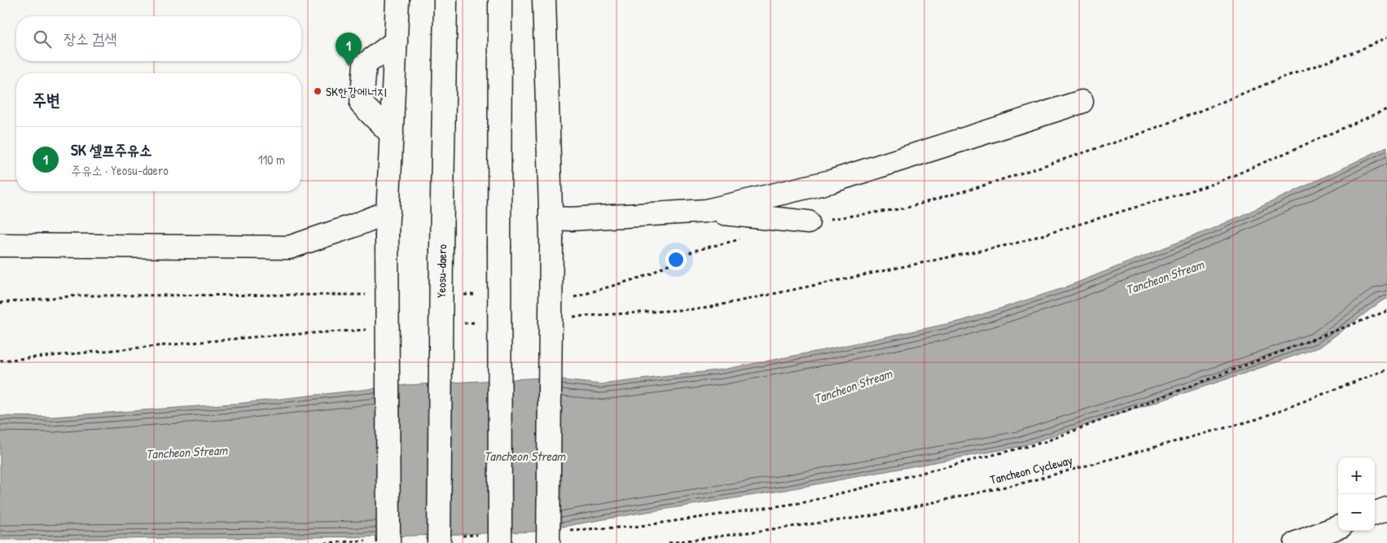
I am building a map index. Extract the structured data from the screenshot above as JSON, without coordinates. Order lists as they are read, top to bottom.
{
  "streets": {
    "main road": ["Yeosu-daero"],
    "path": ["Tancheon Cycleway"]
  },
  "water": ["Tancheon Stream"],
  "places": ["SK한강에너지"],
  "page": {
    "search": "장소 검색",
    "pins": "1",
    "heading": "주변",
    "list": [
      {
        "mark": "1",
        "name": "SK 셀프주유소",
        "note": "주유소 · Yeosu-daero",
        "value": "110 m"
      }
    ],
    "map_buttons": ["+", "−"]
  }
}
